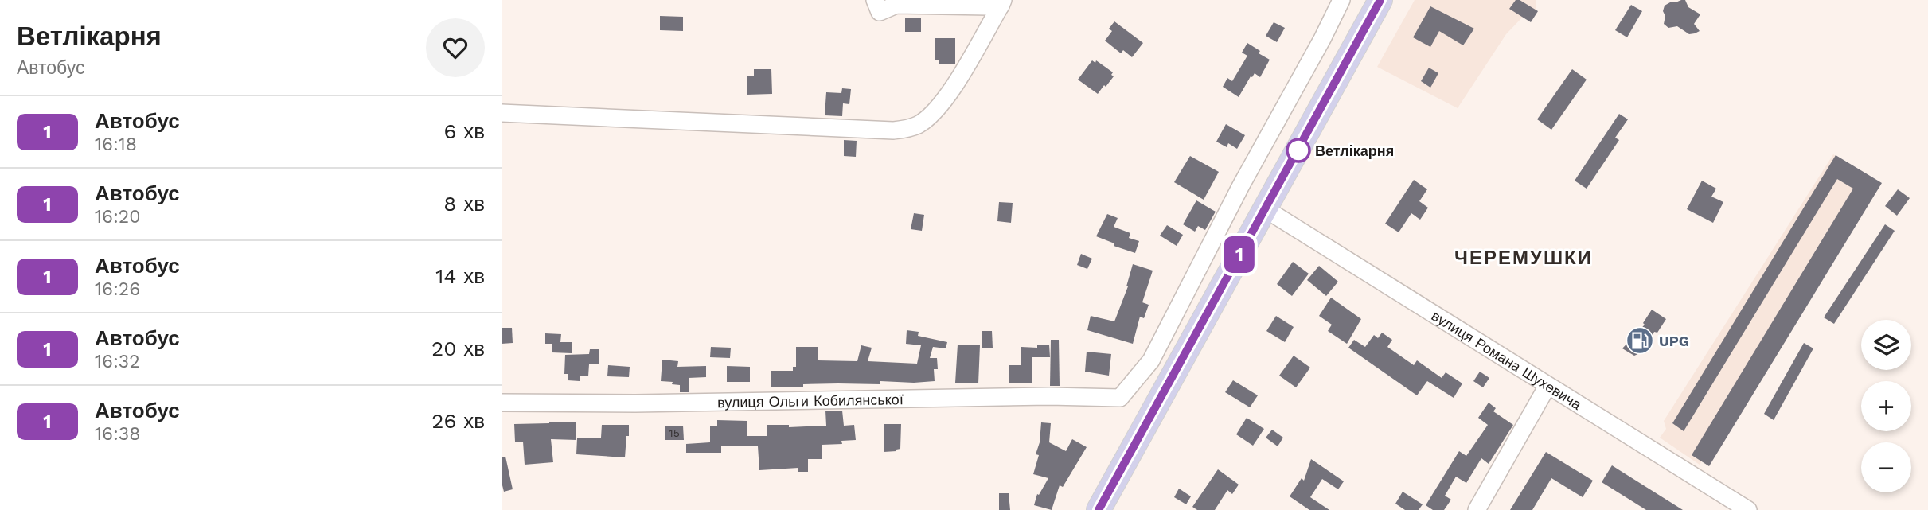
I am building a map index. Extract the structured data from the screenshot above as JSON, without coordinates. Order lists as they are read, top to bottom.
{
  "streets": {
    "street": ["вулиця Романа Шухевича", "вулиця Ольги Кобилянської"]
  },
  "districts": ["ЧЕРЕМУШКИ"],
  "places": {
    "other": ["Ветлікарня"],
    "fuel station": ["UPG"]
  },
  "lines": ["bus line 1"],
  "house_numbers": ["15"],
  "page": {
    "heading": ["Ветлікарня", "Автобус"],
    "on_map": "1",
    "list": [
      {
        "mark": "1",
        "name": "Автобус",
        "note": "16:18",
        "value": "6 хв"
      },
      {
        "mark": "1",
        "name": "Автобус",
        "note": "16:20",
        "value": "8 хв"
      },
      {
        "mark": "1",
        "name": "Автобус",
        "note": "16:26",
        "value": "14 хв"
      },
      {
        "mark": "1",
        "name": "Автобус",
        "note": "16:32",
        "value": "20 хв"
      },
      {
        "mark": "1",
        "name": "Автобус",
        "note": "16:38",
        "value": "26 хв"
      }
    ],
    "map_buttons": ["+", "−"]
  }
}
